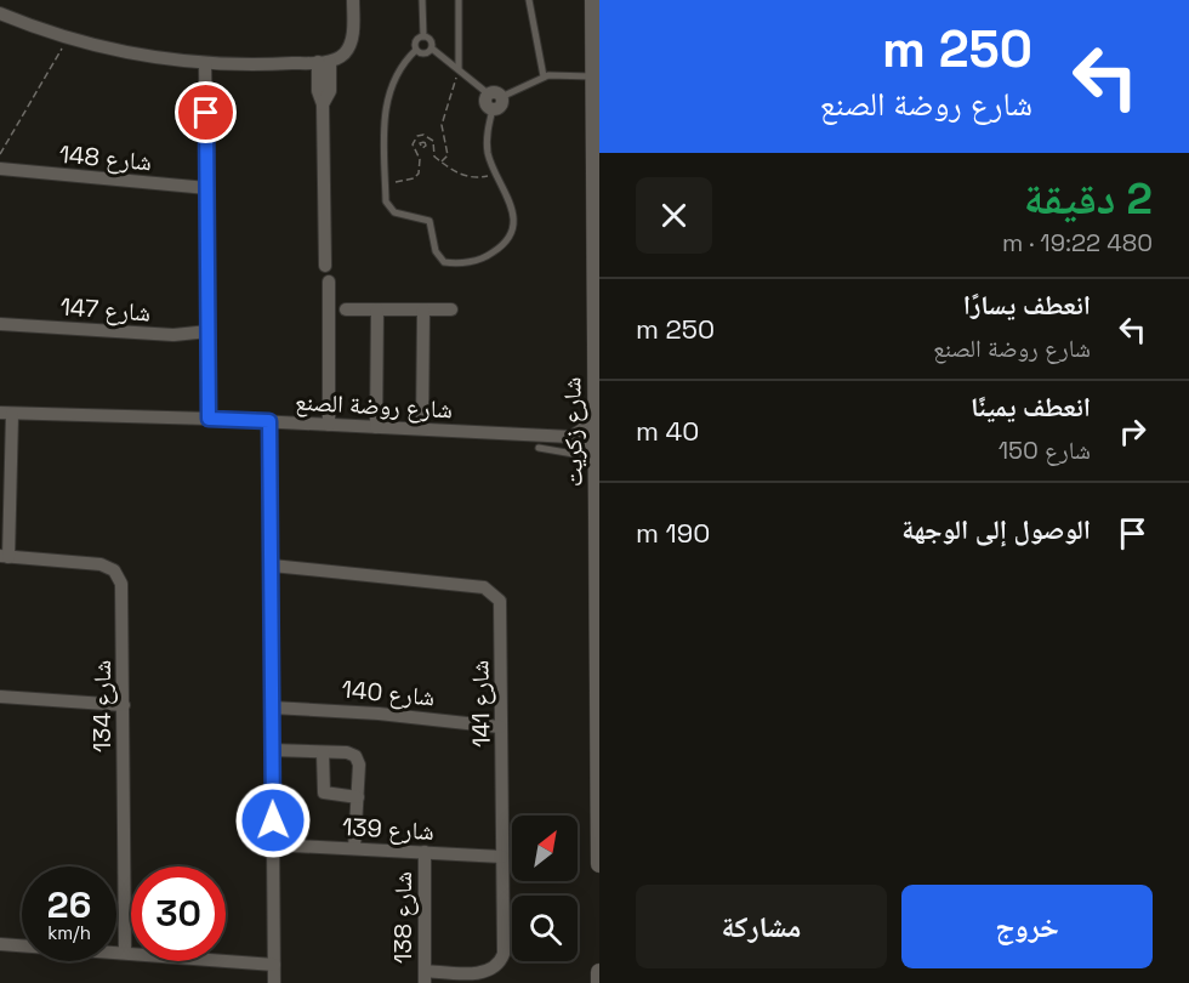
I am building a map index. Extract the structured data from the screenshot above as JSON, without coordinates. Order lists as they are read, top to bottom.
{
  "streets": {
    "street": [
      "شارع 148",
      "شارع 147",
      "شارع روضة الصنع",
      "شارع زكريت",
      "شارع 140",
      "شارع 141",
      "شارع 134",
      "شارع 139",
      "شارع 138"
    ]
  },
  "crossings": [
    ["شارع روضة الصنع", "شارع زكريت"],
    ["شارع روضة الصنع", "شارع 134"],
    ["شارع 140", "شارع 141"],
    ["شارع 141", "شارع 139"],
    ["شارع 141", "شارع 138"],
    ["شارع 139", "شارع 138"]
  ],
  "north": "top right",
  "page": {
    "turn": ["250 m", "شارع روضة الصنع"],
    "heading": ["2 دقيقة", "480 m · 19:22"],
    "list": [
      {
        "name": "انعطف يسارًا",
        "note": "شارع روضة الصنع",
        "value": "250 m"
      },
      {
        "name": "انعطف يمينًا",
        "note": "شارع 150",
        "value": "40 m"
      },
      {
        "name": "الوصول إلى الوجهة",
        "value": "190 m"
      }
    ],
    "speed": "26 km/h",
    "limit": "30",
    "buttons": ["خروج", "مشاركة"]
  }
}
